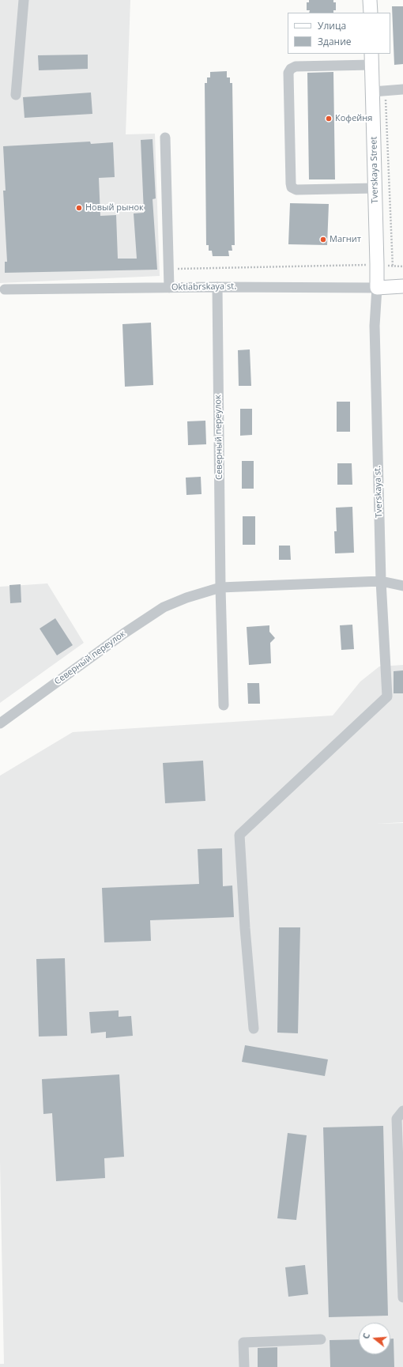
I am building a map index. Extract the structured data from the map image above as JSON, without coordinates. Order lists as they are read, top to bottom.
{
  "streets": {
    "main road": ["Tverskaya Street", "Oktiabrskaya st."],
    "street": ["Северный переулок", "Tverskaya st."]
  },
  "crossings": [
    ["Tverskaya Street", "Oktiabrskaya st."],
    ["Tverskaya Street", "Tverskaya st."],
    ["Oktiabrskaya st.", "Северный переулок"],
    ["Oktiabrskaya st.", "Tverskaya st."]
  ],
  "places": ["Кофейня", "Новый рынок", "Магнит"],
  "legend": ["Улица", "Здание"],
  "north": "left"
}
